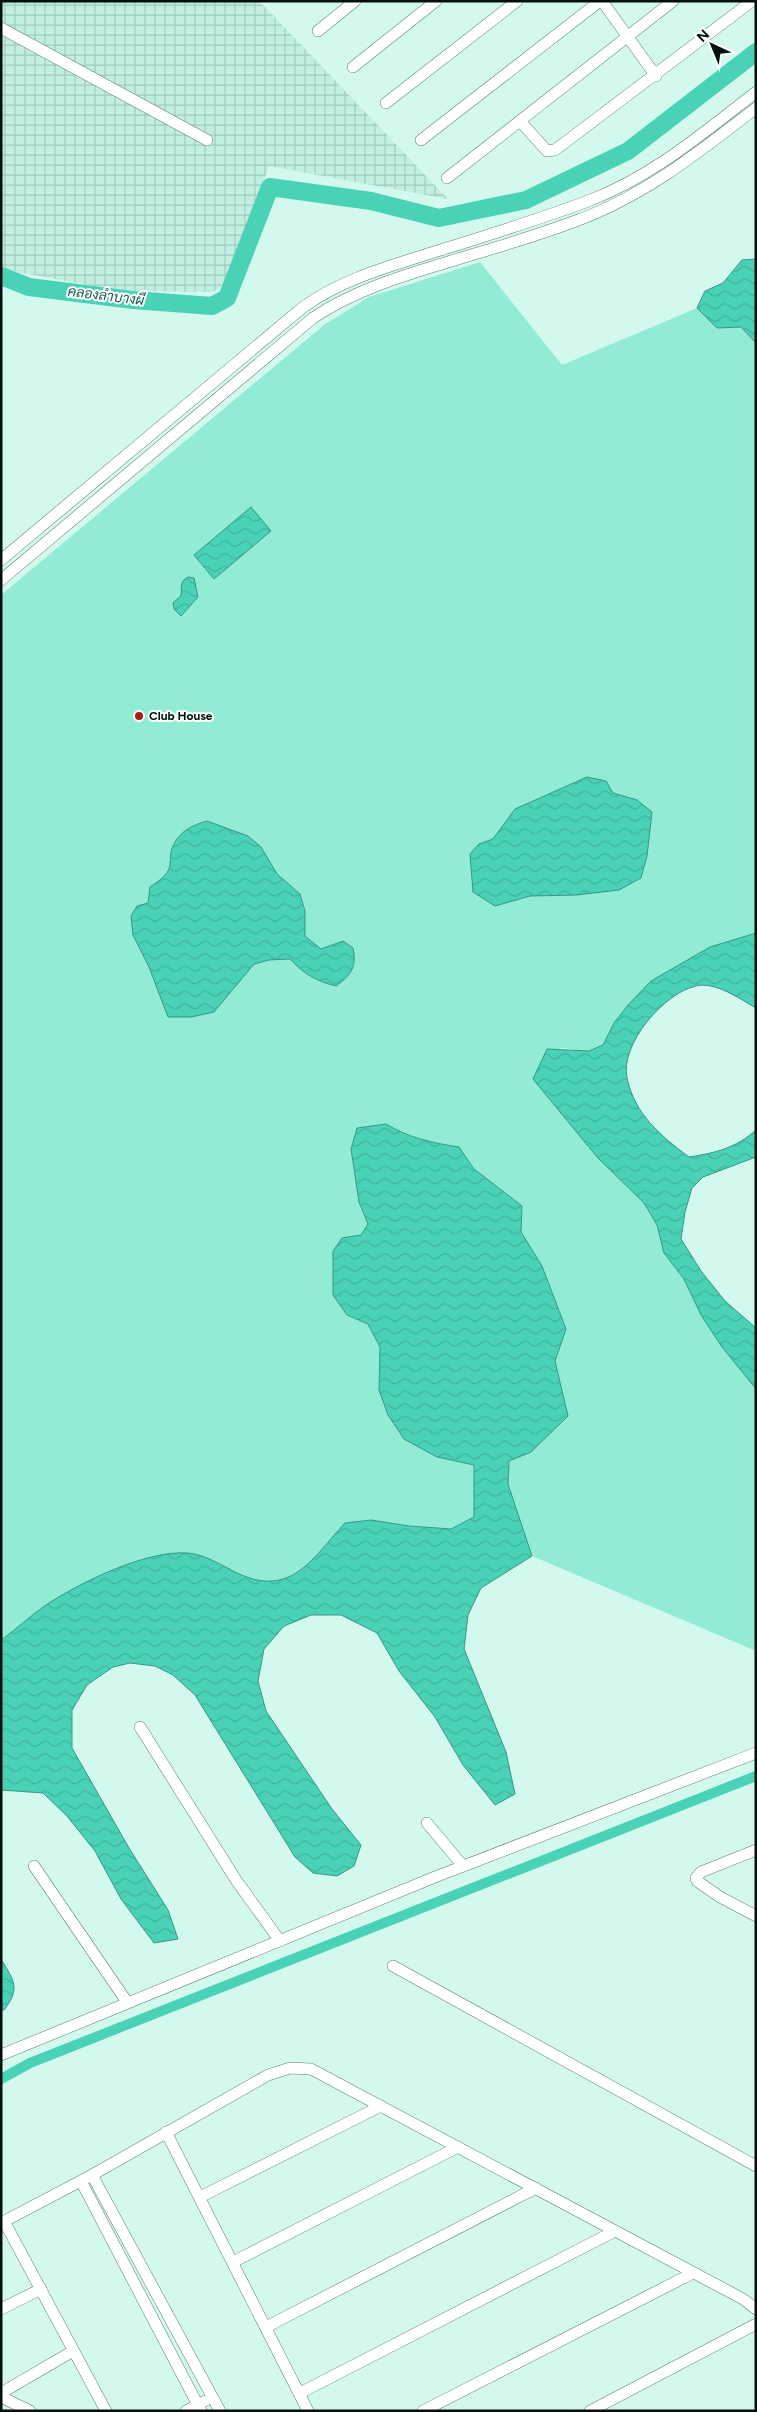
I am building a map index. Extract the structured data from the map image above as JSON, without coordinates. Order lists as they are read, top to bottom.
{
  "water": ["คลองลำบางผี"],
  "places": ["Club House"],
  "north": "top left"
}
